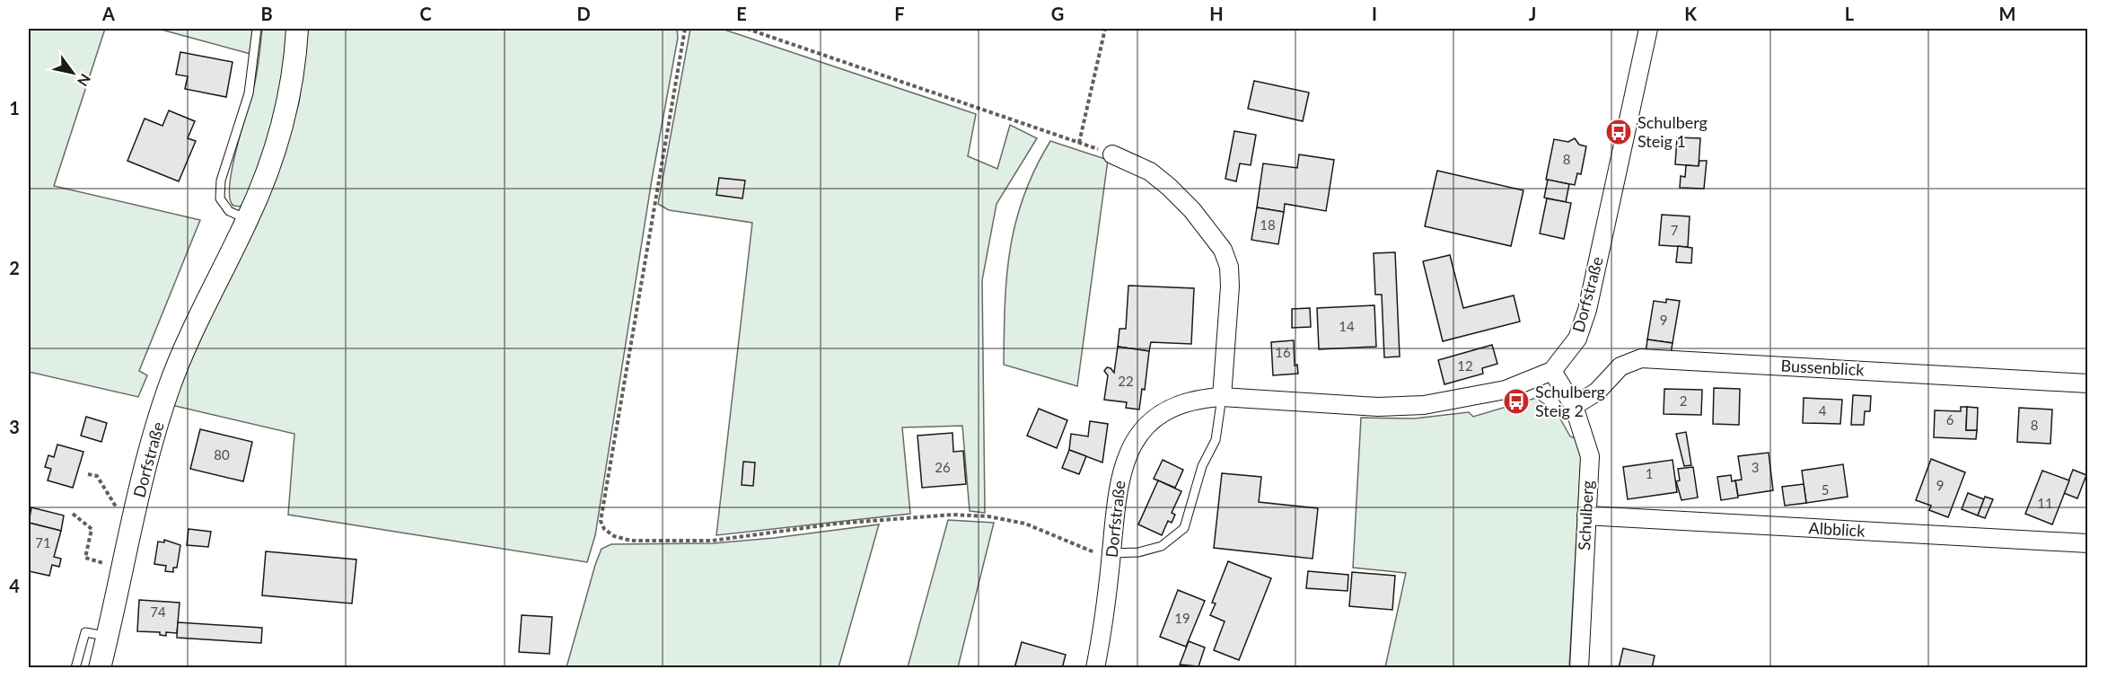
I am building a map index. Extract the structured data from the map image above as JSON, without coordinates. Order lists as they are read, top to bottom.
{
  "streets": {
    "street": [
      "Dorfstraße",
      "Bussenblick",
      "Schulberg",
      "Albblick"
    ]
  },
  "crossings": [
    ["Dorfstraße", "Schulberg"],
    ["Bussenblick", "Schulberg"],
    ["Schulberg", "Albblick"]
  ],
  "places": {
    "bus stop": ["Schulberg Steig 1", "Schulberg Steig 2"]
  },
  "house_numbers": [
    "8",
    "18",
    "7",
    "9",
    "14",
    "16",
    "12",
    "22",
    "2",
    "4",
    "6",
    "8",
    "80",
    "26",
    "3",
    "1",
    "9",
    "5",
    "11",
    "71",
    "74",
    "19"
  ],
  "north": "bottom right",
  "grid": {
    "columns": [
      "A",
      "B",
      "C",
      "D",
      "E",
      "F",
      "G",
      "H",
      "I",
      "J",
      "K",
      "L",
      "M"
    ],
    "rows": [
      "1",
      "2",
      "3",
      "4"
    ]
  }
}
